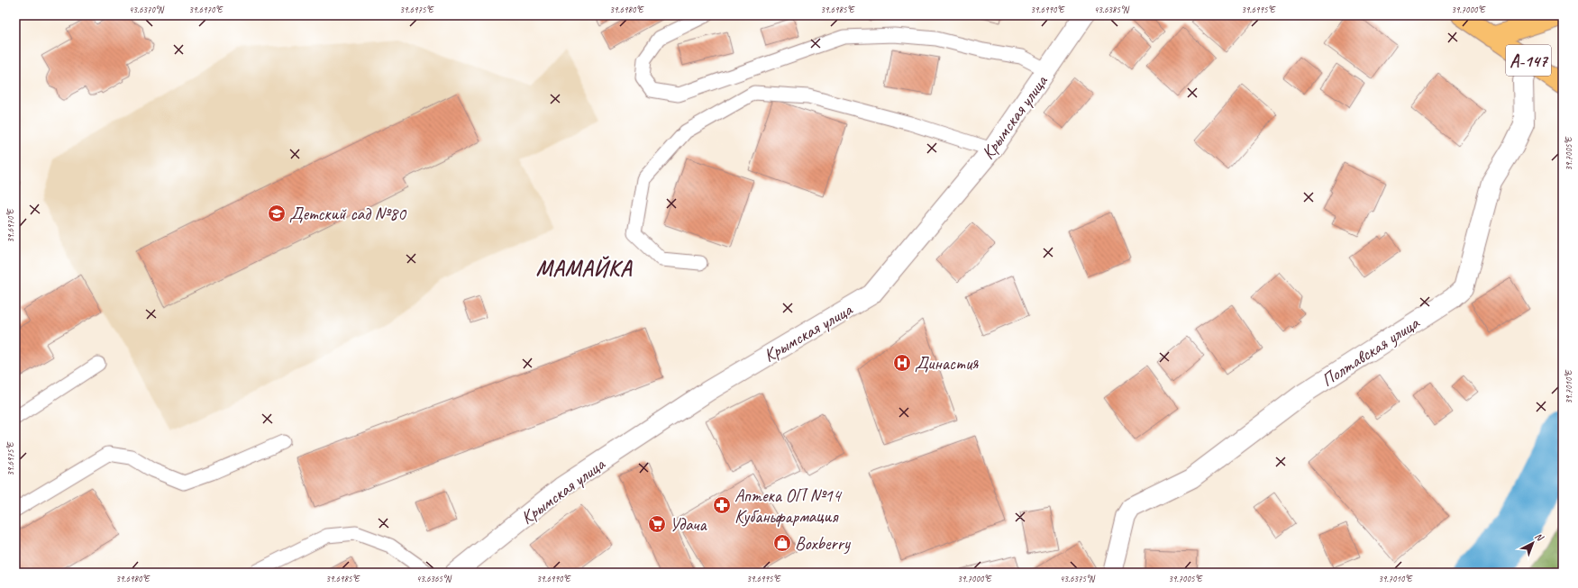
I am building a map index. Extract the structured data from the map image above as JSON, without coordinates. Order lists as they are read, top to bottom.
{
  "streets": {
    "highway": ["А-147"],
    "street": ["Крымская улица", "Полтавская улица"]
  },
  "crossings": [
    ["А-147", "Полтавская улица"]
  ],
  "districts": ["МАМАЙКА"],
  "places": {
    "school or university": ["Детский сад №80"],
    "hospital": ["Династия"],
    "pharmacy": ["Аптека ОП №14 Кубаньфармация"],
    "supermarket": ["Удача"],
    "shop": ["Boxberry"]
  },
  "north": "top right",
  "coordinates": [
    "43.6370°N",
    "39.6970°E",
    "39.6975°E",
    "39.6980°E",
    "39.6985°E",
    "39.6990°E",
    "43.6385°N",
    "39.6995°E",
    "39.7000°E",
    "39.7005°E",
    "39.7010°E",
    "43.6365°N",
    "43.6375°N"
  ]
}
